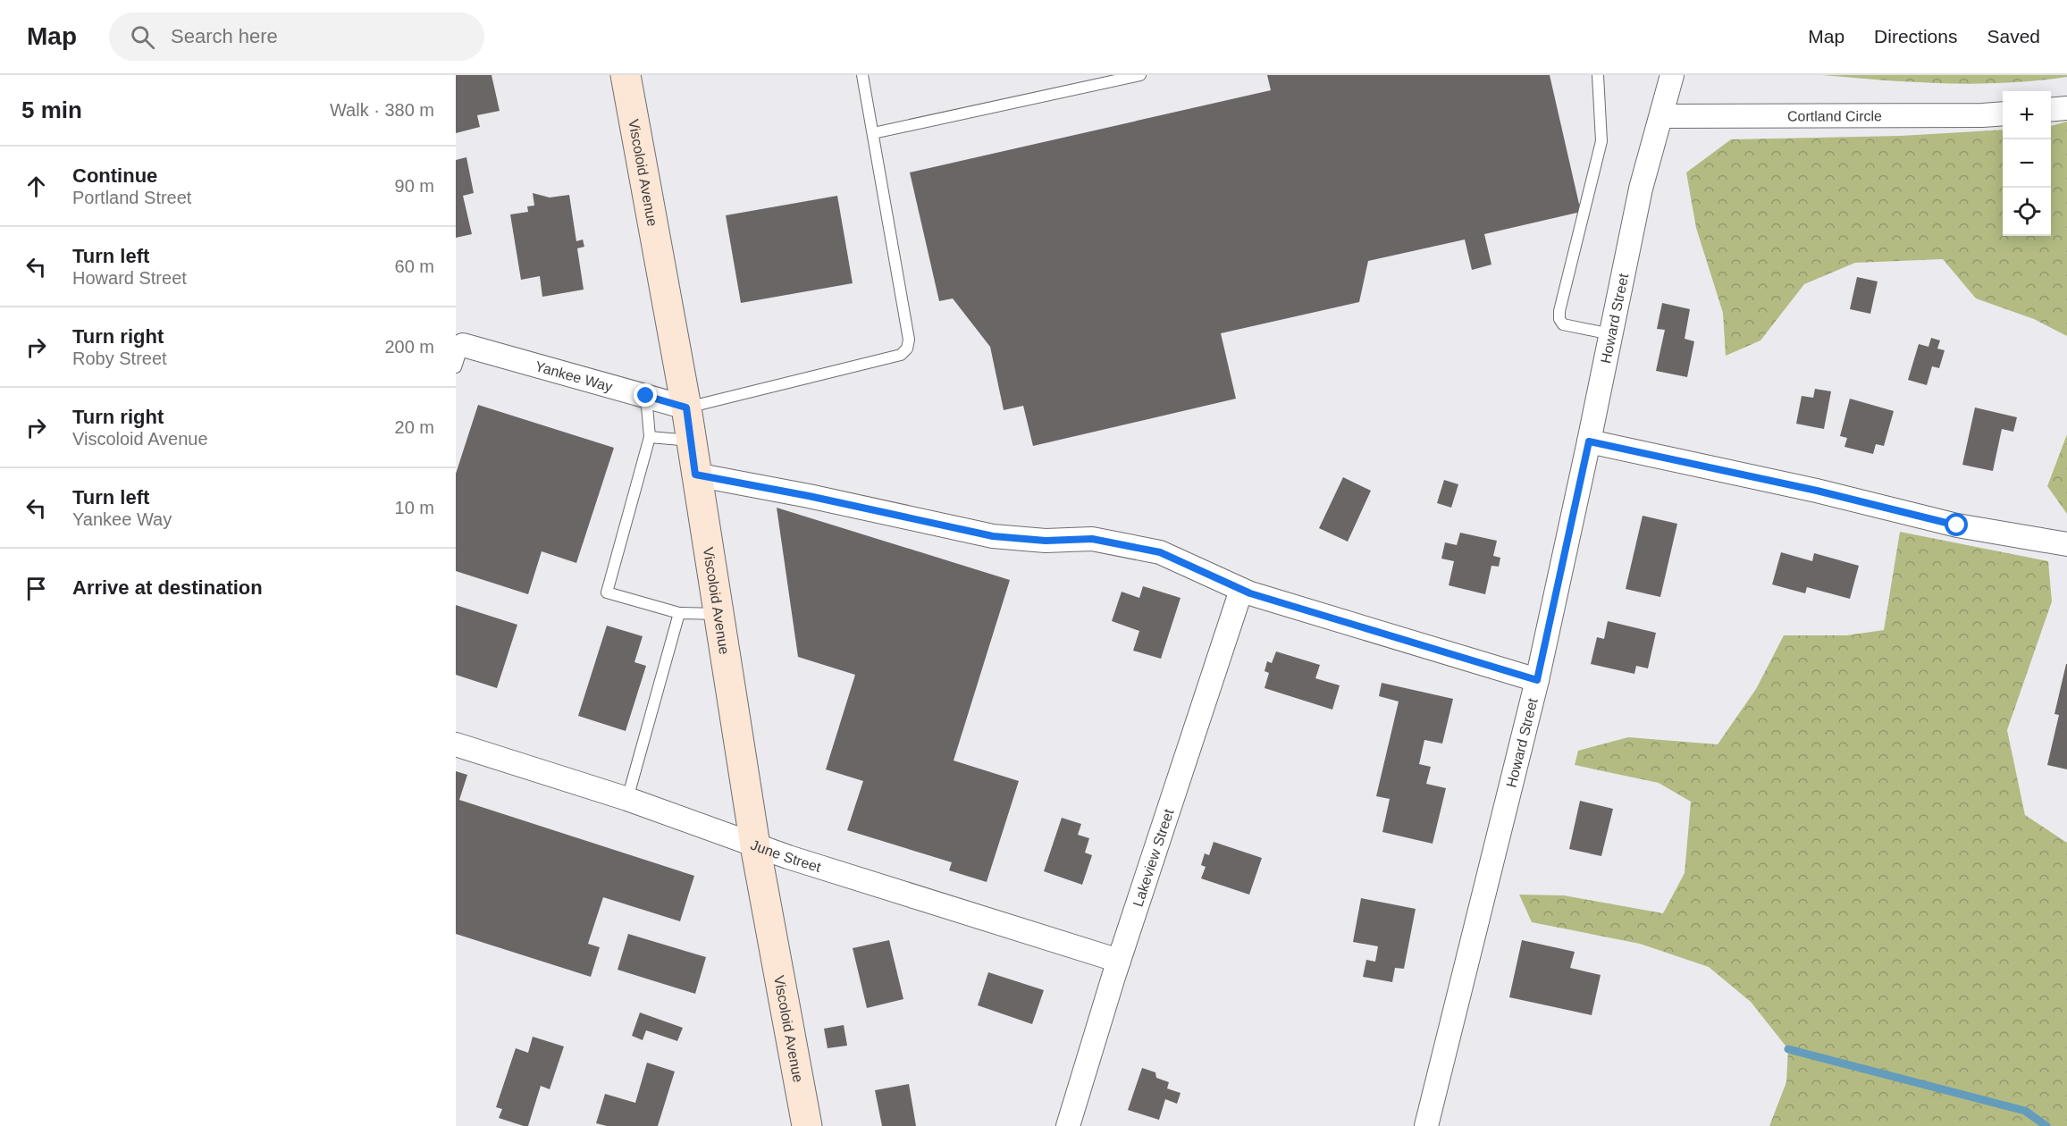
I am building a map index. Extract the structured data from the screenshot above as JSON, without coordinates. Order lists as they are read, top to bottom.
{
  "streets": {
    "main road": ["Viscoloid Avenue"],
    "street": [
      "Cortland Circle",
      "Howard Street",
      "Yankee Way",
      "June Street",
      "Lakeview Street"
    ]
  },
  "crossings": [
    ["Cortland Circle", "Howard Street"],
    ["Viscoloid Avenue", "Yankee Way"],
    ["Viscoloid Avenue", "June Street"],
    ["June Street", "Lakeview Street"]
  ],
  "page": {
    "header": "Map",
    "search": "Search here",
    "nav": ["Map", "Directions", "Saved"],
    "heading": ["5 min", "Walk · 380 m"],
    "map_buttons": ["+", "−"],
    "list": [
      ["Continue", "Portland Street", "90 m"],
      ["Turn left", "Howard Street", "60 m"],
      ["Turn right", "Roby Street", "200 m"],
      ["Turn right", "Viscoloid Avenue", "20 m"],
      ["Turn left", "Yankee Way", "10 m"],
      "Arrive at destination"
    ]
  }
}
